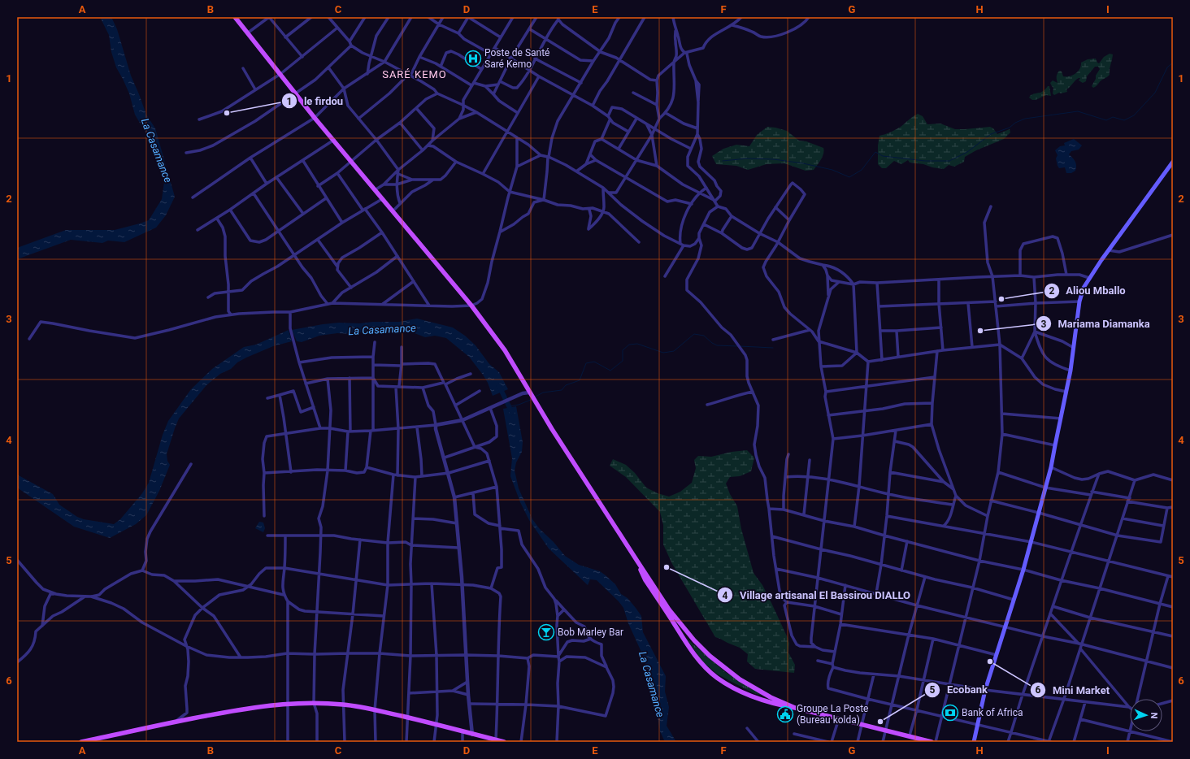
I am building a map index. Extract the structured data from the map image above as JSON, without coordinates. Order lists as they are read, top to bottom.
{
  "districts": ["SARÉ KEMO"],
  "water": ["La Casamance"],
  "places": {
    "hospital": ["Poste de Santé Saré Kemo"],
    "other": [
      "le firdou",
      "Aliou Mballo",
      "Mariama Diamanka",
      "Village artisanal El Bassirou DIALLO",
      "Mini Market",
      "Ecobank"
    ],
    "bar": ["Bob Marley Bar"],
    "bank": ["Bank of Africa"],
    "public building": ["Groupe La Poste (Bureau kolda)"]
  },
  "north": "right",
  "grid": {
    "columns": [
      "A",
      "B",
      "C",
      "D",
      "E",
      "F",
      "G",
      "H",
      "I"
    ],
    "rows": [
      "1",
      "2",
      "3",
      "4",
      "5",
      "6"
    ]
  }
}
